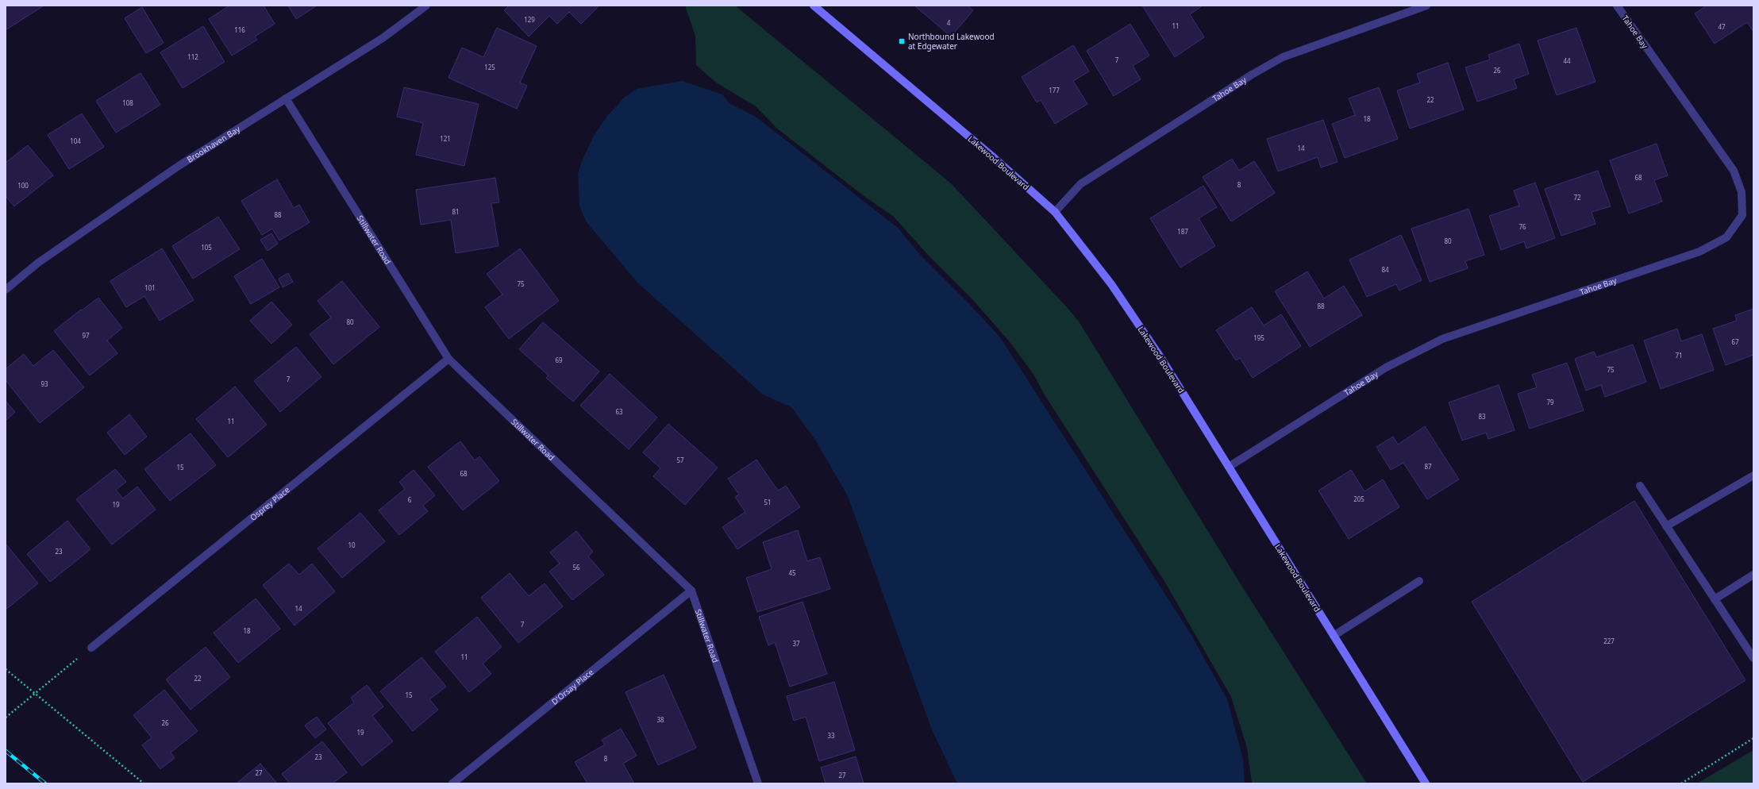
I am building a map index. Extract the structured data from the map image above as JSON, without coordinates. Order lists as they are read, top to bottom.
{
  "streets": {
    "street": [
      "Tahoe Bay",
      "Brookhaven Bay",
      "Lakewood Boulevard",
      "Stillwater Road",
      "Osprey Place",
      "D'Orsay Place"
    ]
  },
  "crossings": [
    ["Tahoe Bay", "Lakewood Boulevard"],
    ["Brookhaven Bay", "Stillwater Road"],
    ["Stillwater Road", "Osprey Place"],
    ["Stillwater Road", "D'Orsay Place"]
  ],
  "places": {
    "transit": ["Northbound Lakewood at Edgewater"]
  },
  "house_numbers": [
    "129",
    "4",
    "11",
    "47",
    "116",
    "112",
    "7",
    "44",
    "125",
    "26",
    "177",
    "22",
    "108",
    "18",
    "121",
    "104",
    "14",
    "68",
    "8",
    "100",
    "72",
    "81",
    "88",
    "76",
    "187",
    "80",
    "105",
    "84",
    "75",
    "101",
    "88",
    "80",
    "97",
    "195",
    "67",
    "71",
    "69",
    "75",
    "7",
    "93",
    "79",
    "63",
    "83",
    "11",
    "57",
    "87",
    "15",
    "68",
    "205",
    "6",
    "51",
    "19",
    "10",
    "23",
    "56",
    "45",
    "14",
    "7",
    "18",
    "227",
    "37",
    "11",
    "22",
    "15",
    "38",
    "26",
    "19",
    "33",
    "23",
    "8",
    "27",
    "27"
  ]
}
